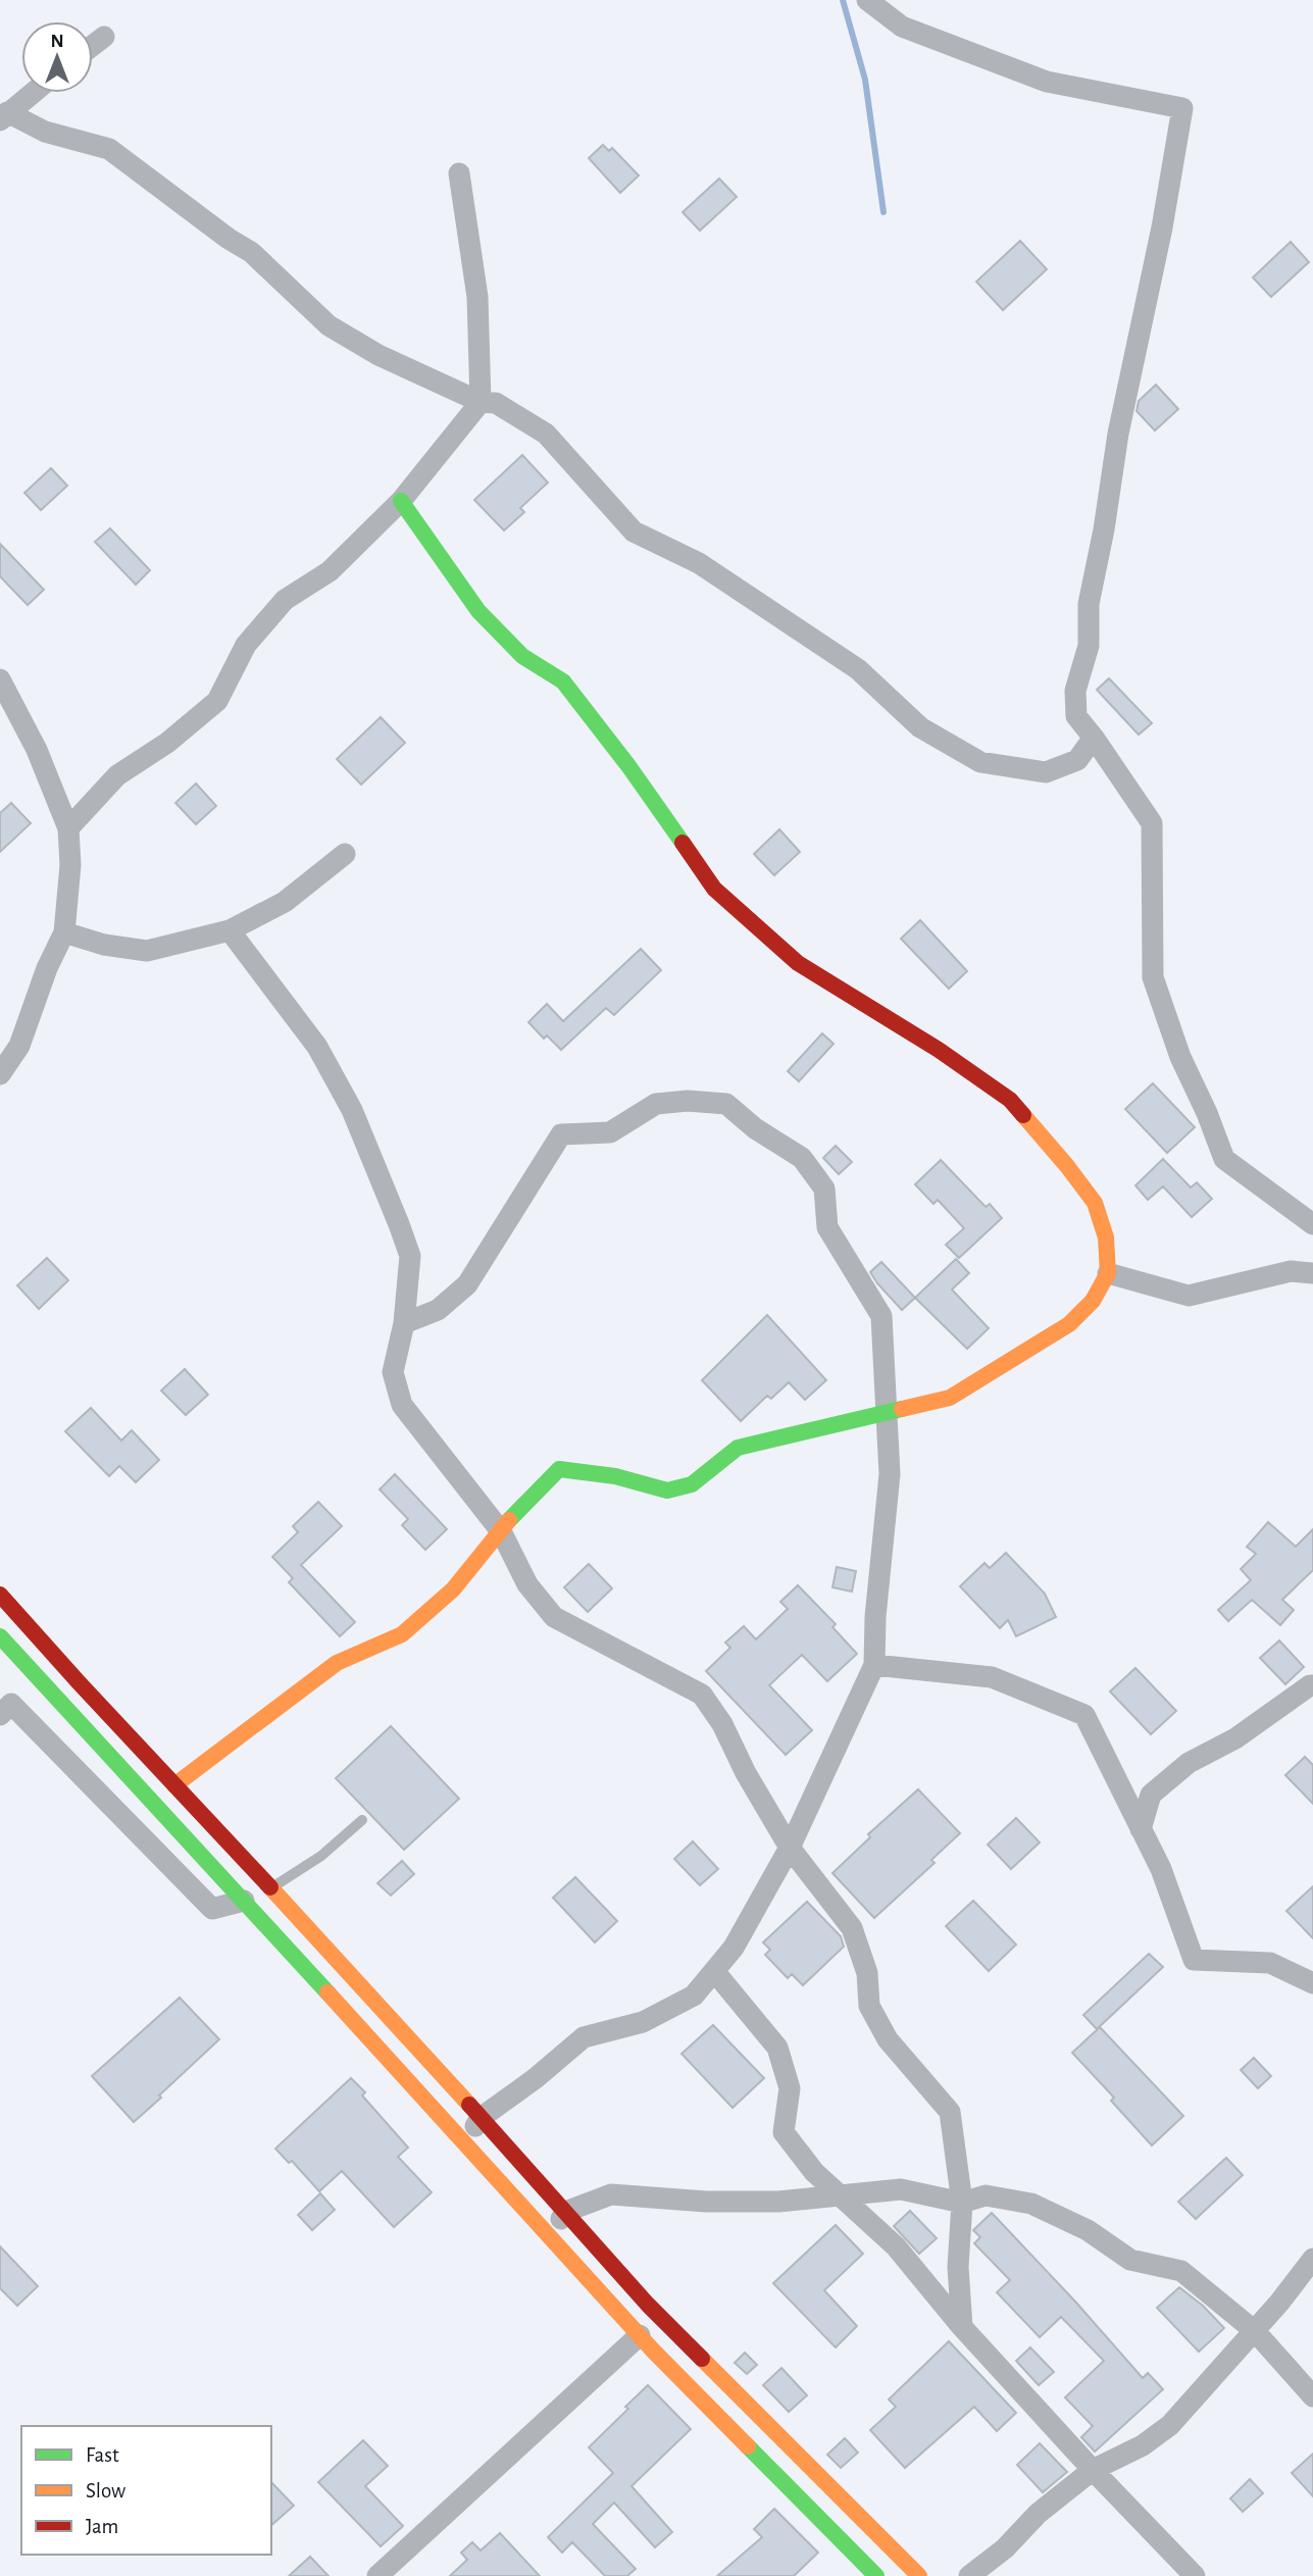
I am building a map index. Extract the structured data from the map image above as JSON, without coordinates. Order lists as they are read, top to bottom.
{
  "legend": ["Fast", "Slow", "Jam"],
  "north": "top"
}
